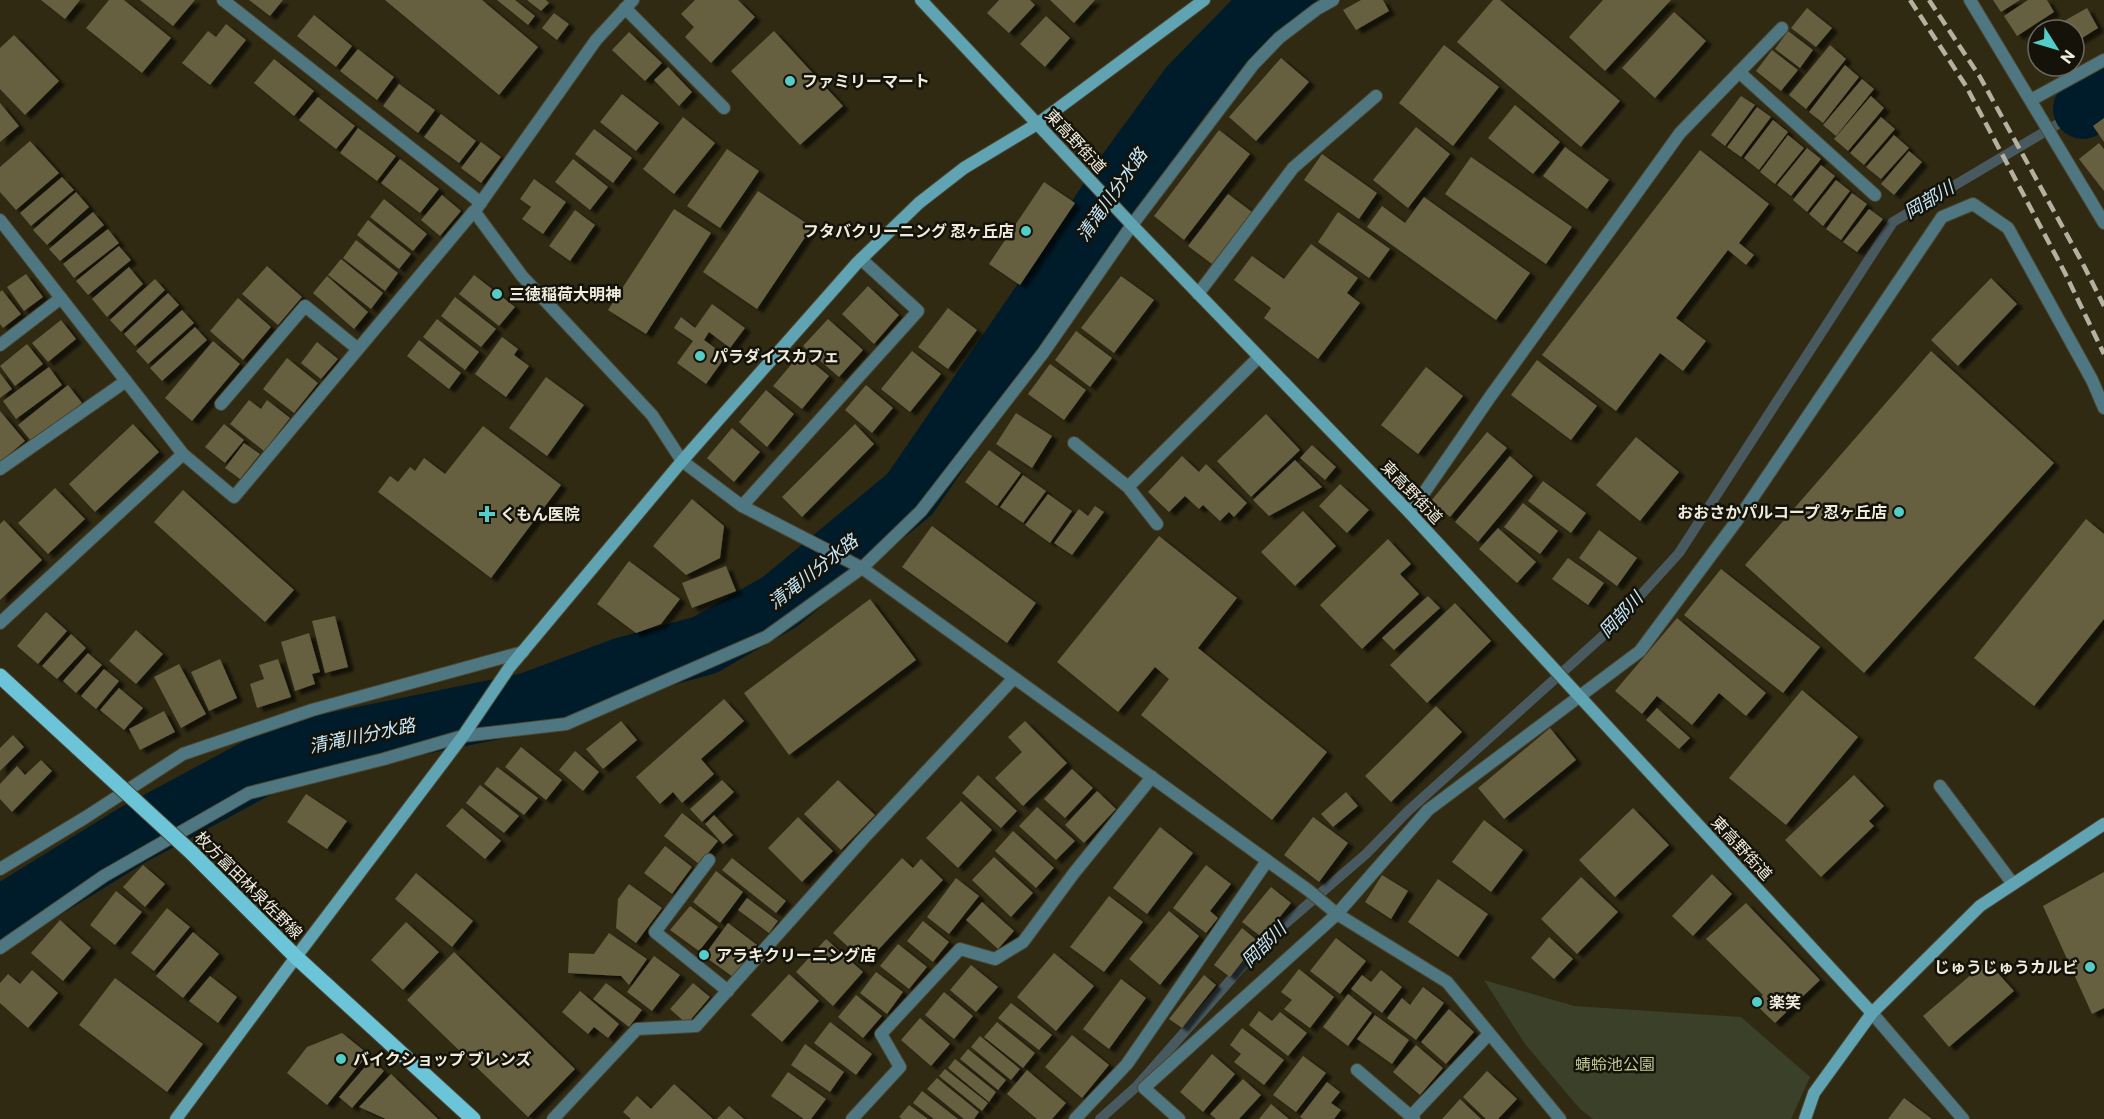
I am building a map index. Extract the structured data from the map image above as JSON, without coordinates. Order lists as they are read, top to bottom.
{
  "streets": {
    "main road": ["枚方富田林泉佐野線"],
    "street": ["東高野街道"]
  },
  "water": ["清滝川分水路", "岡部川"],
  "parks": ["蜻蛉池公園"],
  "places": {
    "other": [
      "ファミリーマート",
      "フタバクリーニング 忍ヶ丘店",
      "三徳稲荷大明神",
      "パラダイスカフェ",
      "おおさかパルコープ 忍ヶ丘店",
      "アラキクリーニング店",
      "じゅうじゅうカルビ",
      "楽笑",
      "バイクショップ ブレンズ"
    ],
    "health": ["くもん医院"]
  },
  "north": "bottom right"
}
